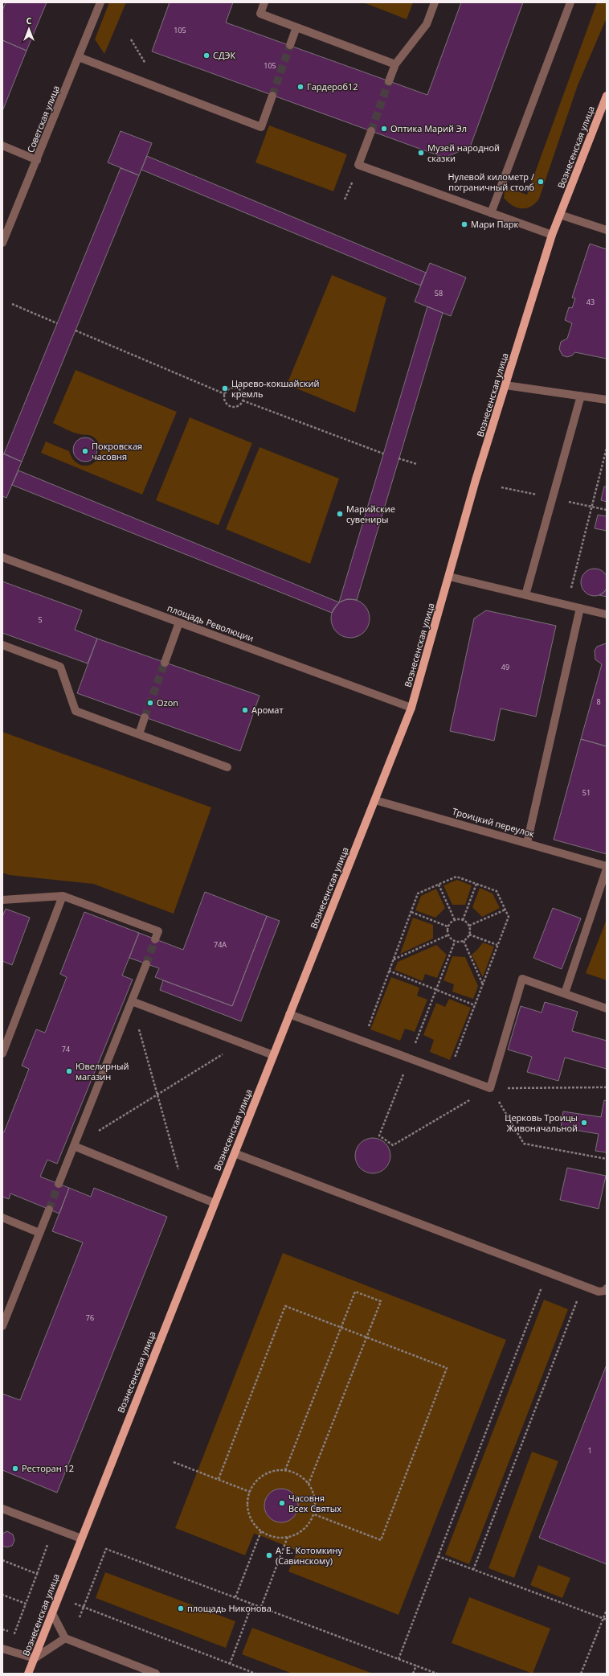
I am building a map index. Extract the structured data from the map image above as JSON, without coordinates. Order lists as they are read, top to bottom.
{
  "streets": {
    "main road": ["Вознесенская улица"],
    "street": ["Советская улица", "площадь Революции", "Троицкий переулок"]
  },
  "crossings": [
    ["Вознесенская улица", "площадь Революции"],
    ["Вознесенская улица", "Троицкий переулок"]
  ],
  "places": [
    "СДЭК",
    "Гардероб12",
    "Оптика Марий Эл",
    "Музей народной сказки",
    "Нулевой километр / пограничный столб",
    "Мари Парк",
    "Царево-кокшайский кремль",
    "Покровская часовня",
    "Марийские сувениры",
    "Ozon",
    "Аромат",
    "Ювелирный магазин",
    "Церковь Троицы Живоначальной",
    "Ресторан 12",
    "Часовня Всех Святых",
    "А. Е. Котомкину (Савинскому)",
    "площадь Никонова"
  ],
  "house_numbers": [
    "105",
    "105",
    "58",
    "43",
    "5",
    "49",
    "8",
    "51",
    "74А",
    "74",
    "76",
    "1"
  ],
  "north": "top"
}
